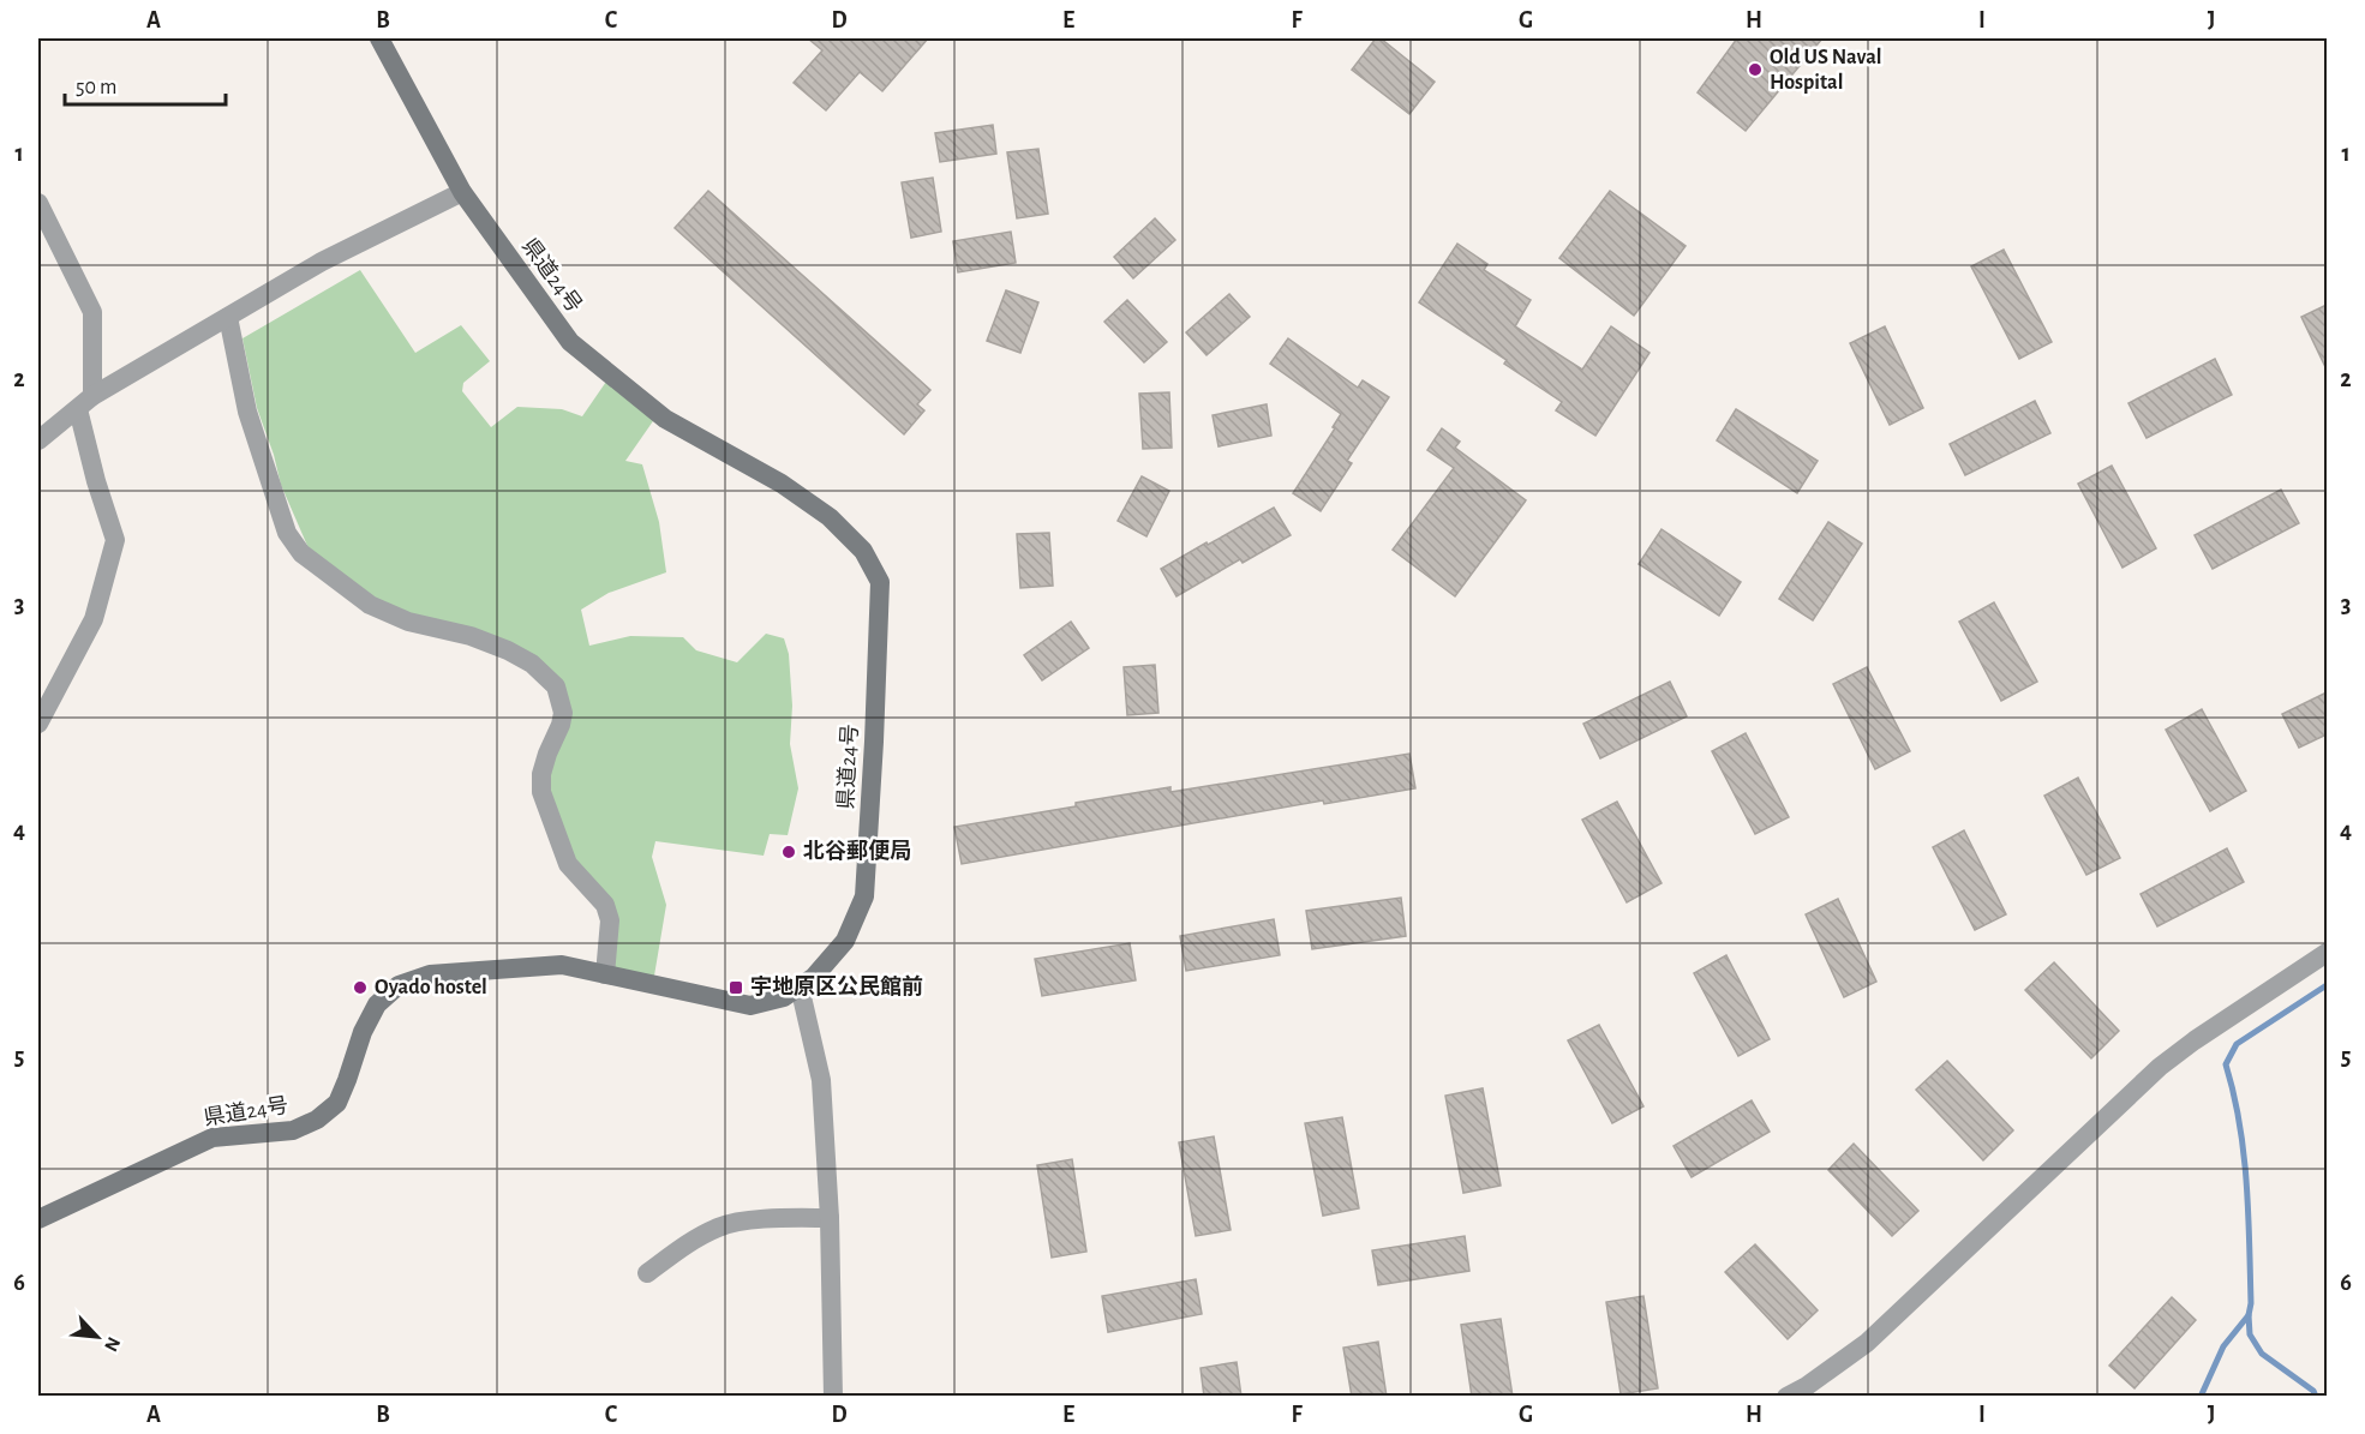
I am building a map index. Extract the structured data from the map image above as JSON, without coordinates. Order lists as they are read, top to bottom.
{
  "streets": {
    "main road": ["県道24号"]
  },
  "places": {
    "other": ["Old US Naval Hospital", "北谷郵便局", "Oyado hostel"],
    "transit": ["宇地原区公民館前"]
  },
  "scale_bar": "50 m",
  "north": "bottom right",
  "grid": {
    "columns": [
      "A",
      "B",
      "C",
      "D",
      "E",
      "F",
      "G",
      "H",
      "I",
      "J"
    ],
    "rows": [
      "1",
      "2",
      "3",
      "4",
      "5",
      "6"
    ]
  }
}
